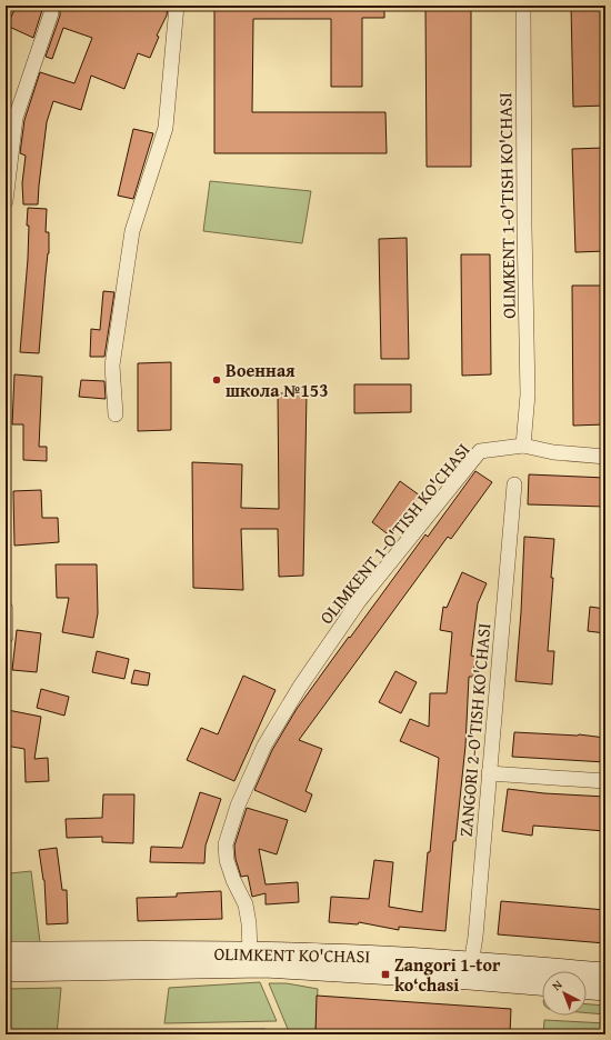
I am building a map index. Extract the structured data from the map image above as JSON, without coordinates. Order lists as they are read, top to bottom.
{
  "streets": {
    "main road": ["OLIMKENT KO'CHASI"],
    "street": ["OLIMKENT 1-O'TISH KO'CHASI", "ZANGORI 2-O'TISH KO'CHASI"]
  },
  "crossings": [
    ["OLIMKENT 1-O'TISH KO'CHASI", "OLIMKENT KO'CHASI"],
    ["ZANGORI 2-O'TISH KO'CHASI", "OLIMKENT KO'CHASI"]
  ],
  "places": {
    "other": ["Военная школа №153"],
    "transit": ["Zangori 1-tor ko‘chasi"]
  },
  "north": "top left"
}
